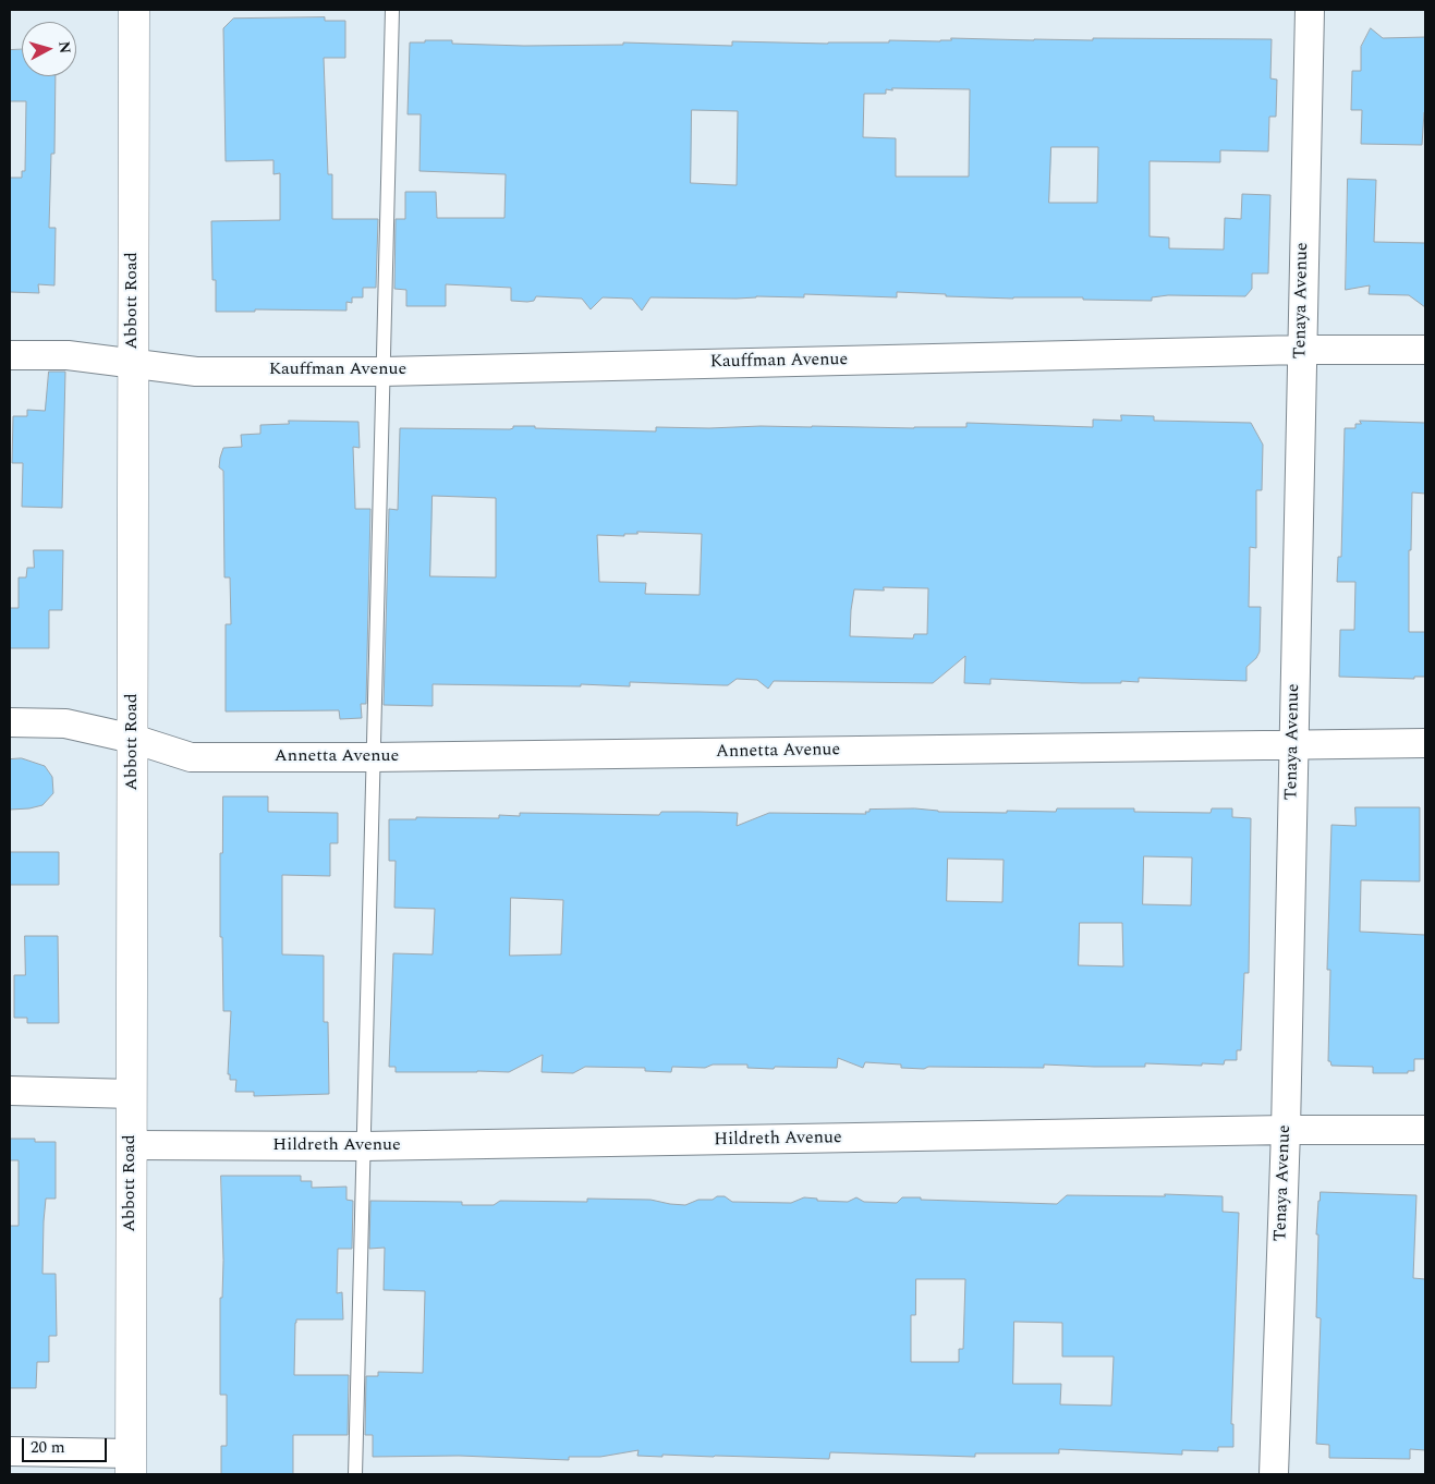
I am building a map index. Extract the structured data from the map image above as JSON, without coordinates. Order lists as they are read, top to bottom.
{
  "streets": {
    "street": [
      "Abbott Road",
      "Tenaya Avenue",
      "Kauffman Avenue",
      "Annetta Avenue",
      "Hildreth Avenue"
    ]
  },
  "crossings": [
    ["Abbott Road", "Kauffman Avenue"],
    ["Abbott Road", "Annetta Avenue"],
    ["Abbott Road", "Hildreth Avenue"],
    ["Tenaya Avenue", "Kauffman Avenue"],
    ["Tenaya Avenue", "Annetta Avenue"],
    ["Tenaya Avenue", "Hildreth Avenue"]
  ],
  "scale_bar": "20 m",
  "north": "right"
}
